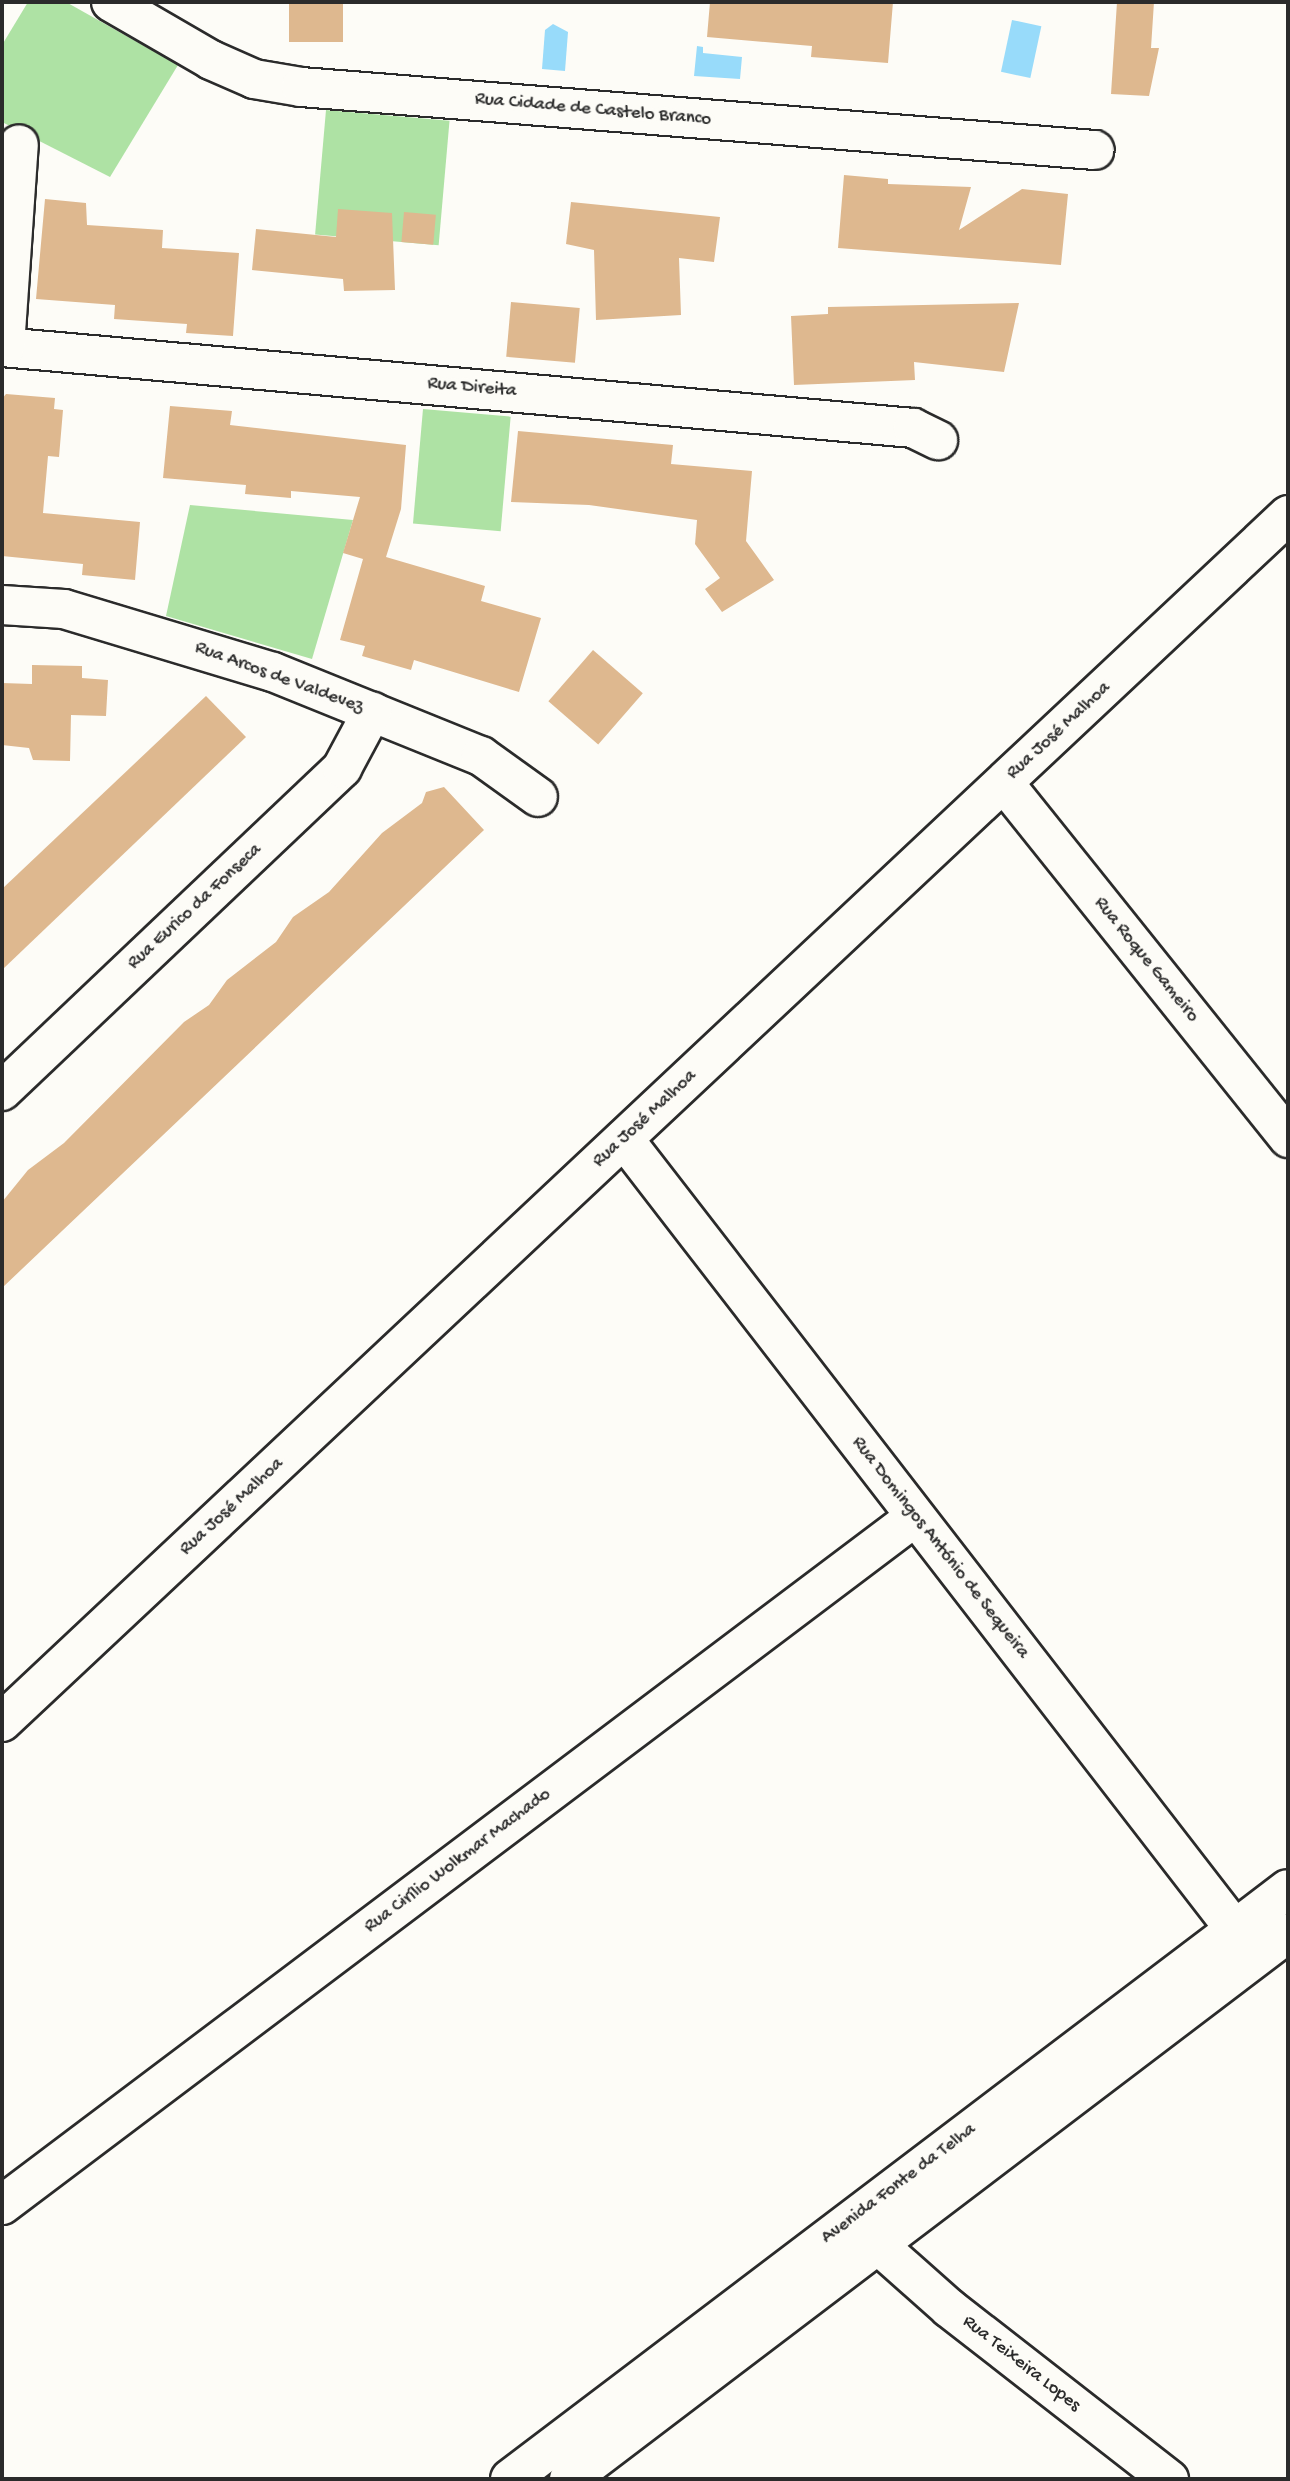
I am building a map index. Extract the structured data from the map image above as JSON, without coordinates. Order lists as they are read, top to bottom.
{
  "streets": {
    "street": [
      "Rua Cidade de Castelo Branco",
      "Rua Direita",
      "Rua Arcos de Valdevez",
      "Rua José Malhoa",
      "Rua Eurico da Fonseca",
      "Rua Roque Gameiro",
      "Rua Domingos António de Sequeira",
      "Rua Cirílio Wolkmar Machado",
      "Avenida Fonte da Telha",
      "Rua Teixeira Lopes"
    ]
  },
  "crossings": [
    ["Rua Arcos de Valdevez", "Rua Eurico da Fonseca"],
    ["Rua José Malhoa", "Rua Roque Gameiro"],
    ["Rua José Malhoa", "Rua Domingos António de Sequeira"],
    ["Rua Domingos António de Sequeira", "Rua Cirílio Wolkmar Machado"],
    ["Rua Domingos António de Sequeira", "Avenida Fonte da Telha"],
    ["Avenida Fonte da Telha", "Rua Teixeira Lopes"]
  ]
}
